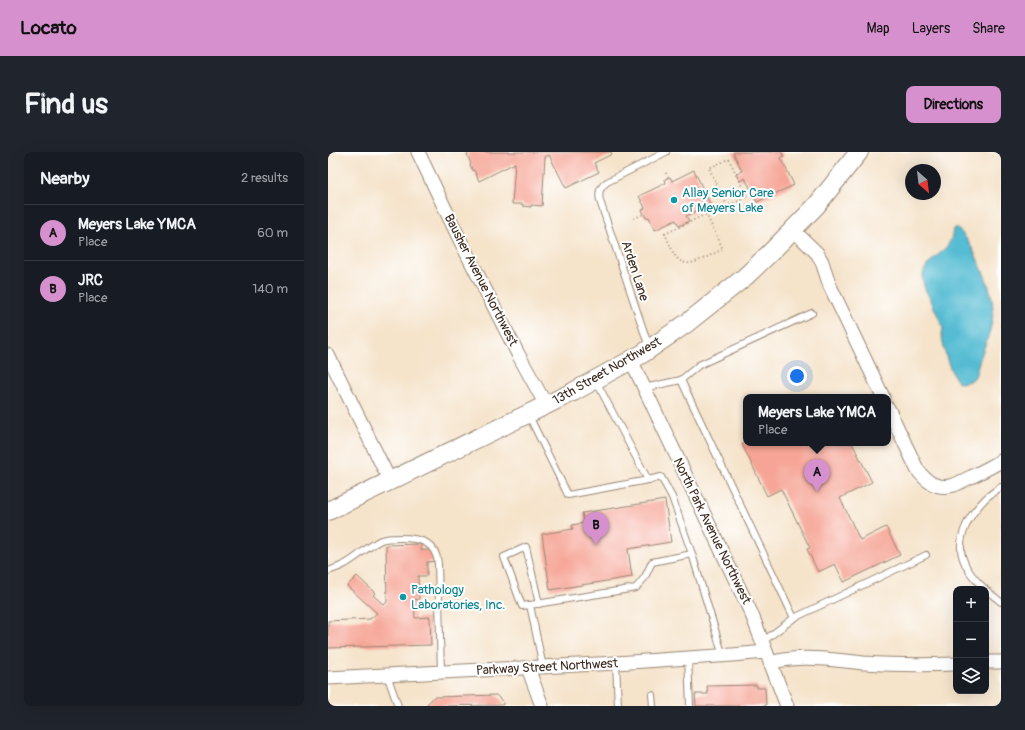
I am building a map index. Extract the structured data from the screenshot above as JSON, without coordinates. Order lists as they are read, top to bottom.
{
  "streets": {
    "main road": ["13th Street Northwest"],
    "street": ["Bausher Avenue Northwest", "North Park Avenue Northwest", "Parkway Street Northwest"],
    "lane": ["Arden Lane"]
  },
  "crossings": [
    ["Arden Lane", "13th Street Northwest"],
    ["Bausher Avenue Northwest", "13th Street Northwest"],
    ["13th Street Northwest", "North Park Avenue Northwest"],
    ["North Park Avenue Northwest", "Parkway Street Northwest"]
  ],
  "places": ["Allay Senior Care of Meyers Lake", "Pathology Laboratories, Inc."],
  "north": "bottom right",
  "page": {
    "header": "Locato",
    "nav": ["Map", "Layers", "Share"],
    "buttons": "Directions",
    "title": "Find us",
    "heading": ["Nearby", "2 results"],
    "list": [
      {
        "mark": "A",
        "name": "Meyers Lake YMCA",
        "note": "Place",
        "value": "60 m"
      },
      {
        "mark": "B",
        "name": "JRC",
        "note": "Place",
        "value": "140 m"
      }
    ],
    "popup": ["Meyers Lake YMCA", "Place"],
    "pins": ["A", "B"],
    "map_buttons": ["+", "−"]
  }
}
